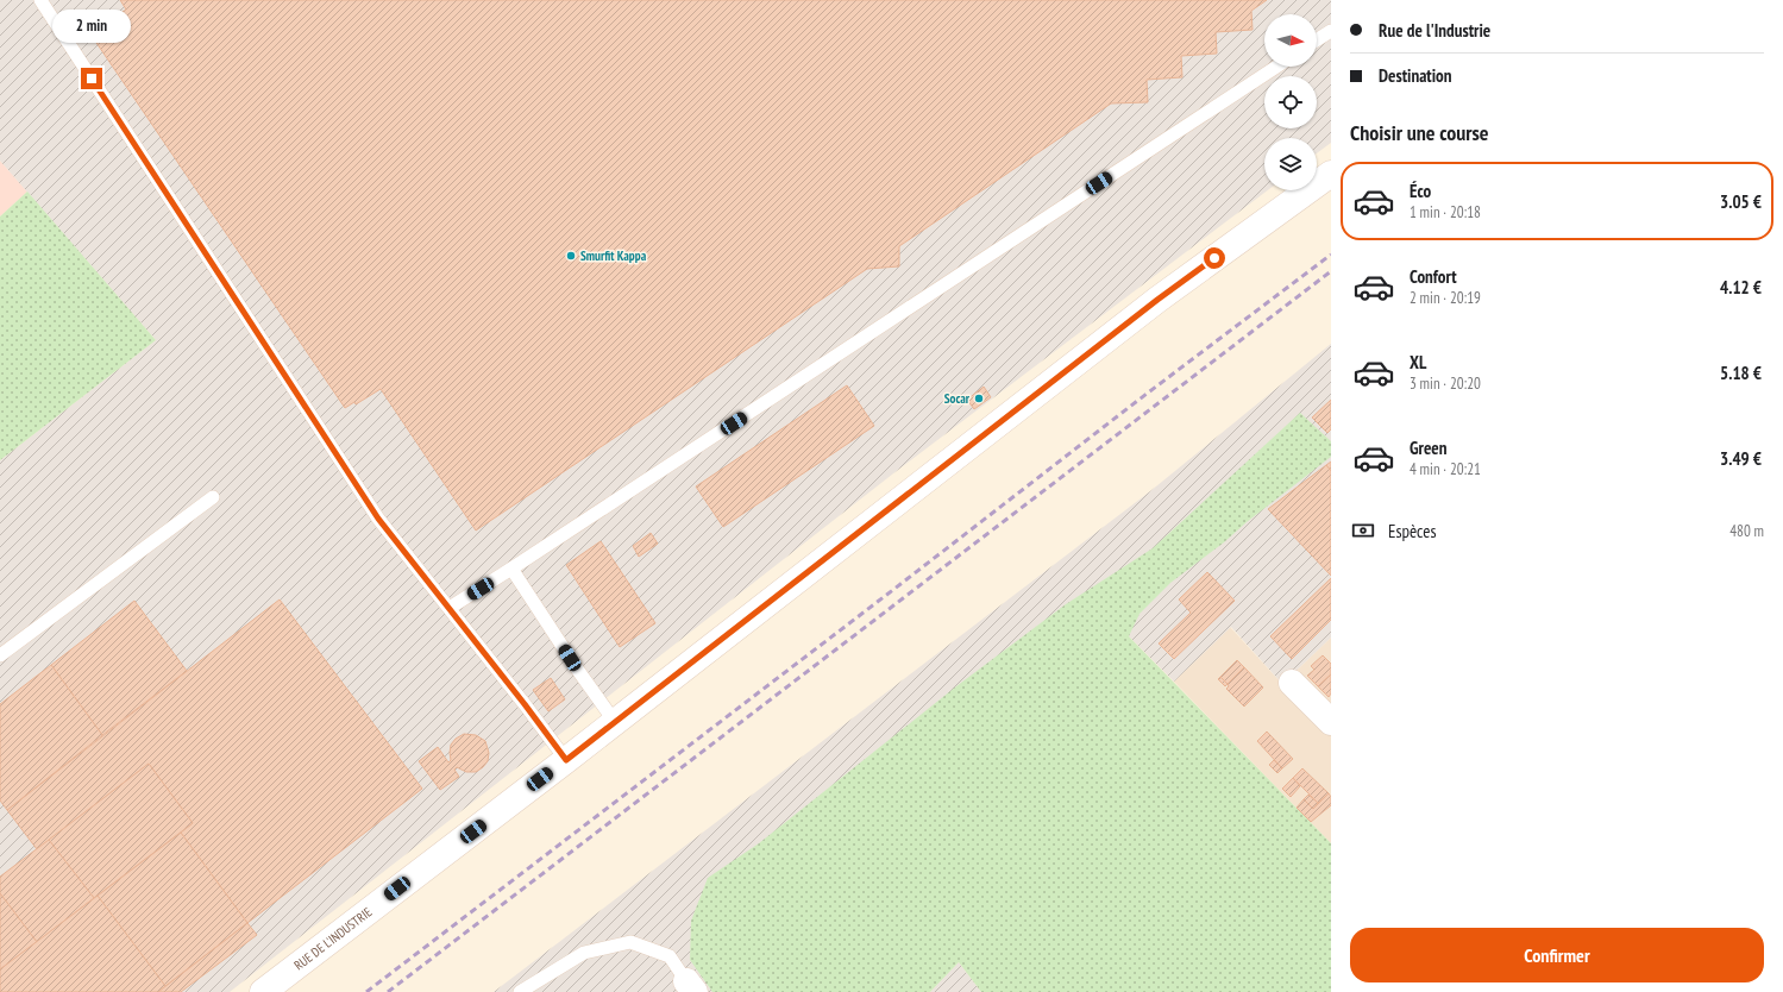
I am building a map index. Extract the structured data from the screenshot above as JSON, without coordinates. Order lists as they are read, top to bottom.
{
  "streets": {
    "street": ["RUE DE L'INDUSTRIE"]
  },
  "places": ["Smurfit Kappa", "Socar"],
  "north": "right",
  "page": {
    "banner": ["Rue de l'Industrie", "Destination"],
    "bubble": "2 min",
    "heading": "Choisir une course",
    "list": [
      {
        "name": "Éco",
        "note": "1 min · 20:18",
        "value": "3.05 €"
      },
      {
        "name": "Confort",
        "note": "2 min · 20:19",
        "value": "4.12 €"
      },
      {
        "name": "XL",
        "note": "3 min · 20:20",
        "value": "5.18 €"
      },
      {
        "name": "Green",
        "note": "4 min · 20:21",
        "value": "3.49 €"
      }
    ],
    "pay": ["Espèces", "480 m"],
    "buttons": "Confirmer"
  }
}
